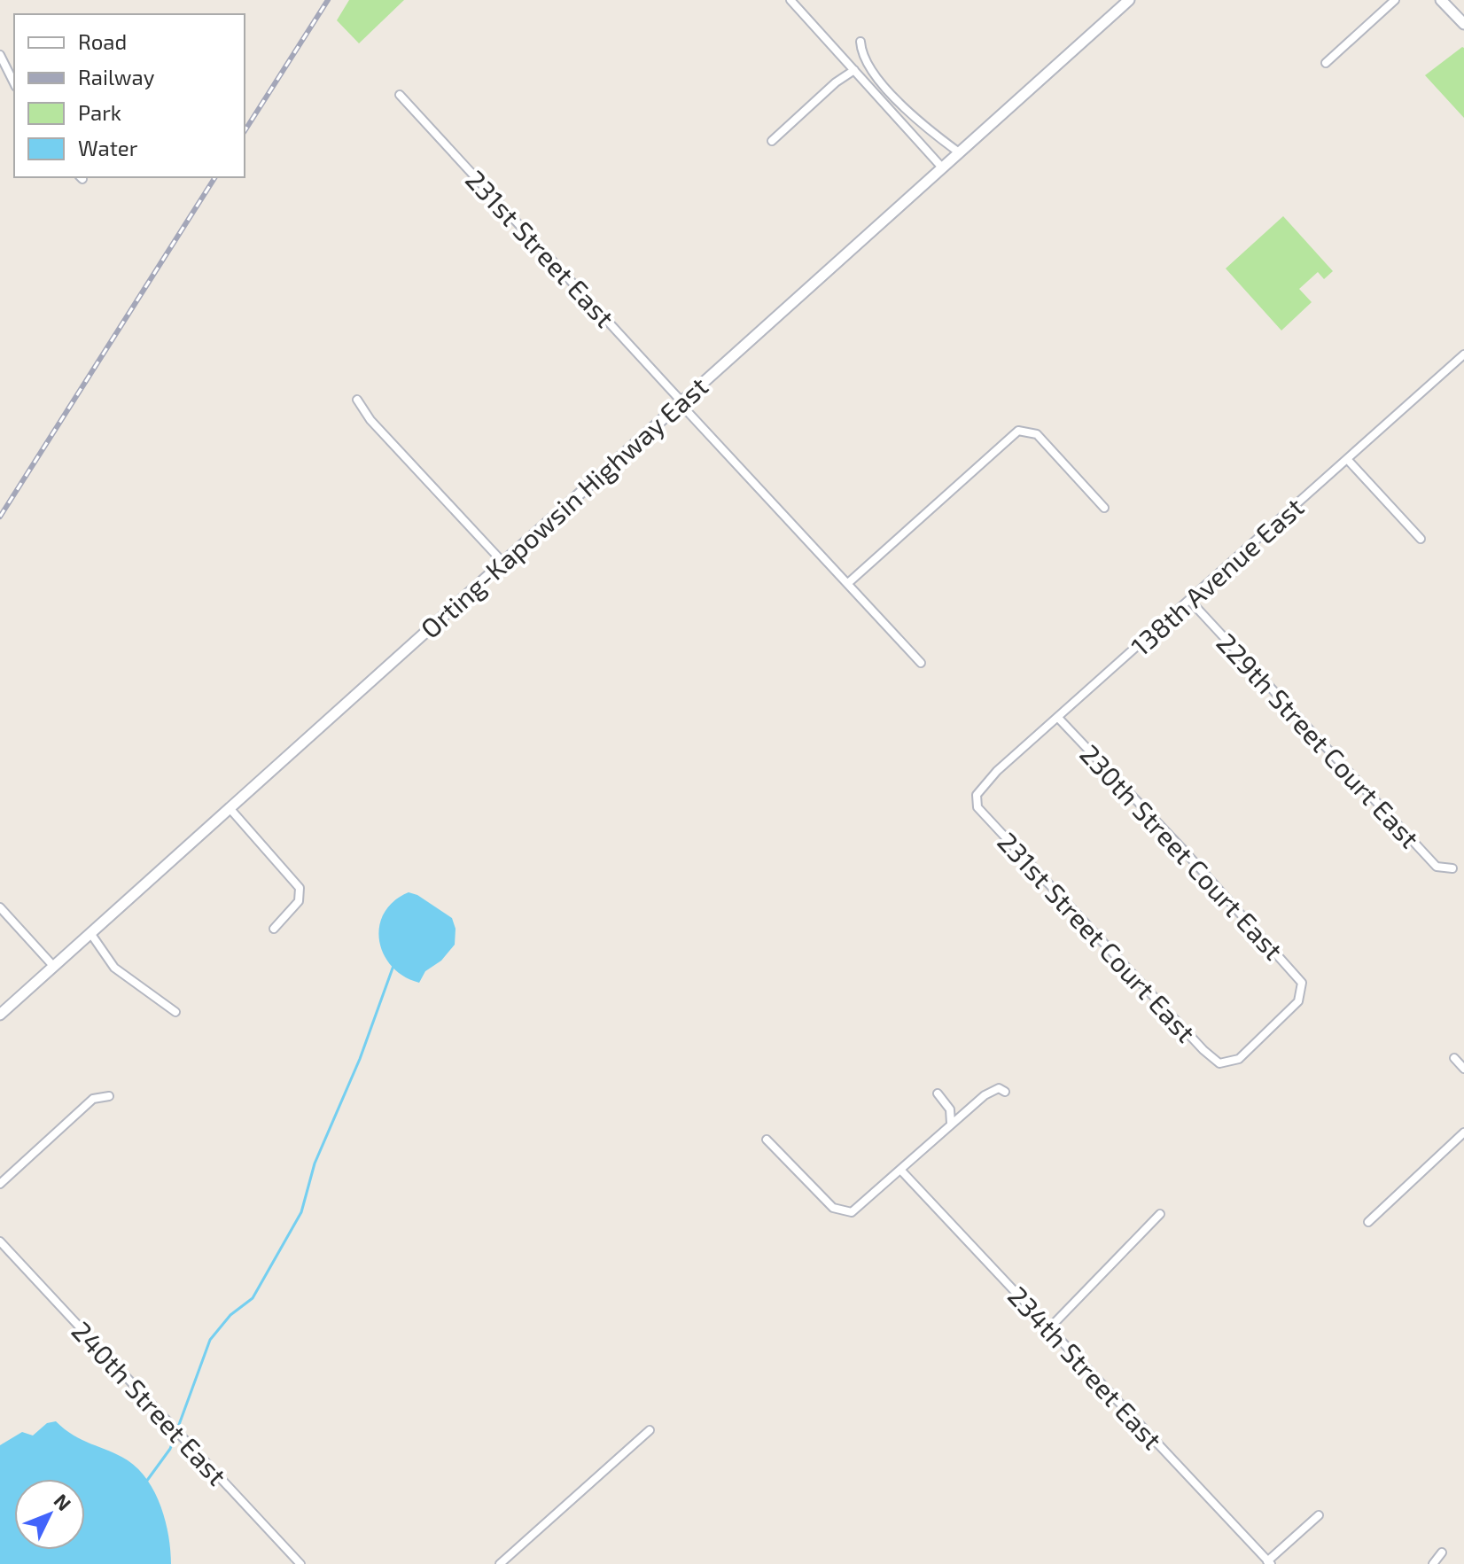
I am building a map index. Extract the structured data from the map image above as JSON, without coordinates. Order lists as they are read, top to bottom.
{
  "streets": {
    "main road": ["Orting-Kapowsin Highway East"],
    "street": [
      "231st Street East",
      "138th Avenue East",
      "229th Street Court East",
      "230th Street Court East",
      "231st Street Court East",
      "234th Street East",
      "240th Street East"
    ]
  },
  "crossings": [
    ["231st Street East", "Orting-Kapowsin Highway East"],
    ["138th Avenue East", "229th Street Court East"],
    ["138th Avenue East", "230th Street Court East"],
    ["138th Avenue East", "231st Street Court East"],
    ["230th Street Court East", "231st Street Court East"]
  ],
  "legend": [
    "Road",
    "Railway",
    "Park",
    "Water"
  ],
  "north": "top right"
}
